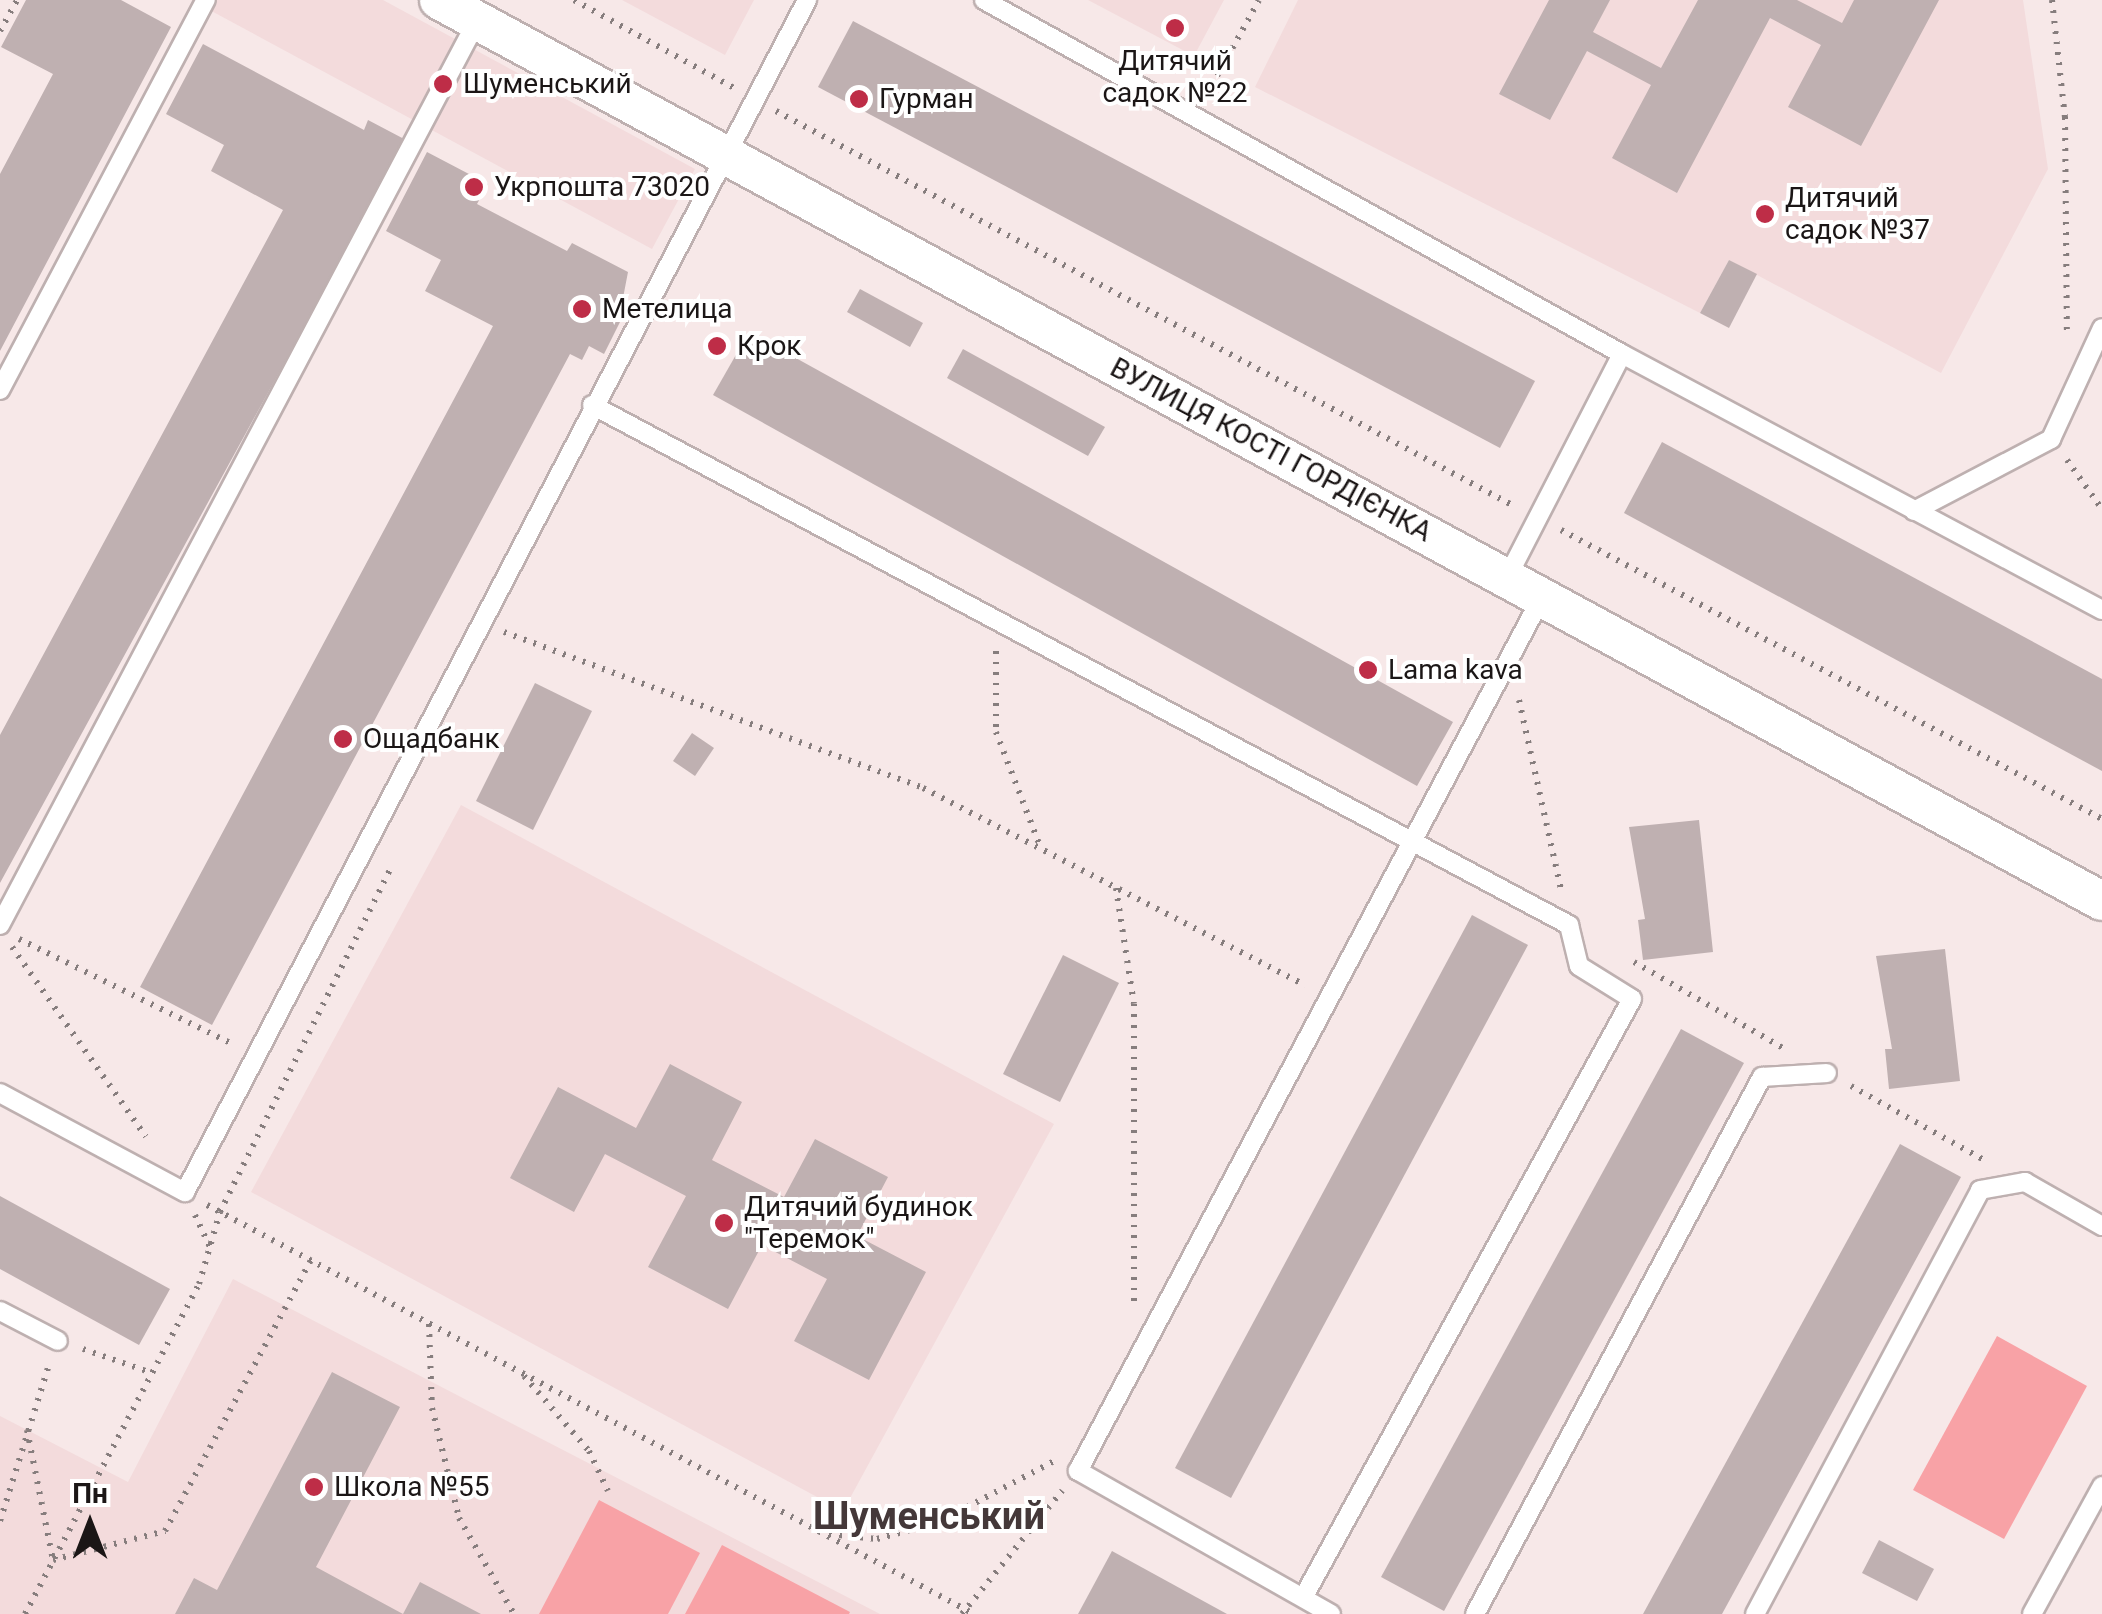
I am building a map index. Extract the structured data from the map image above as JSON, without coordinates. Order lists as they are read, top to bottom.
{
  "streets": {
    "street": ["ВУЛИЦЯ КОСТІ ГОРДІЄНКА"]
  },
  "districts": ["Шуменський"],
  "places": [
    "Дитячий садок №22",
    "Шуменський",
    "Гурман",
    "Укрпошта 73020",
    "Дитячий садок №37",
    "Метелица",
    "Крок",
    "Lama kava",
    "Ощадбанк",
    "Дитячий будинок \"Теремок\"",
    "Школа №55"
  ],
  "north": "top"
}
